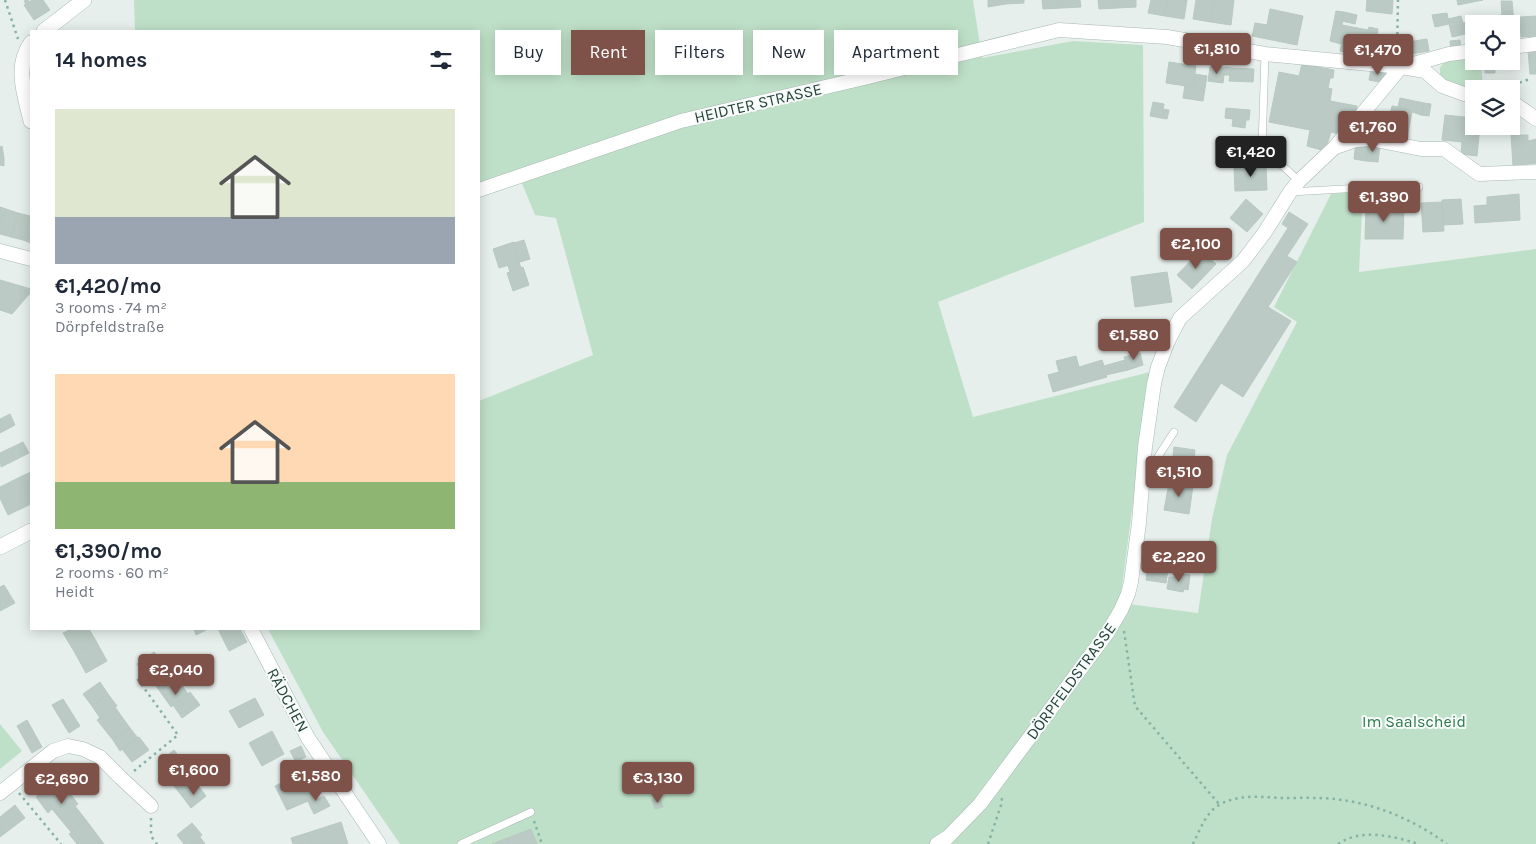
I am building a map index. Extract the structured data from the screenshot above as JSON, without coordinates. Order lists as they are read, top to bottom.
{
  "streets": {
    "street": ["HEIDTER STRASSE", "DÖRPFELDSTRASSE", "RÄDCHEN"]
  },
  "crossings": [
    ["HEIDTER STRASSE", "DÖRPFELDSTRASSE"]
  ],
  "parks": ["Im Saalscheid"],
  "page": {
    "chip": [
      "Buy",
      "Rent",
      "Filters",
      "New",
      "Apartment"
    ],
    "heading": "14 homes",
    "price": [
      "€1,810",
      "€1,470",
      "€1,760",
      "€1,420",
      "€1,390",
      "€2,100",
      "€1,580",
      "€1,510",
      "€2,220",
      "€2,040",
      "€1,600",
      "€1,580",
      "€3,130",
      "€2,690"
    ],
    "list": [
      {
        "name": "€1,420/mo",
        "note": "3 rooms · 74 m² · Dörpfeldstraße"
      },
      {
        "name": "€1,390/mo",
        "note": "2 rooms · 60 m² · Heidt"
      }
    ]
  }
}
